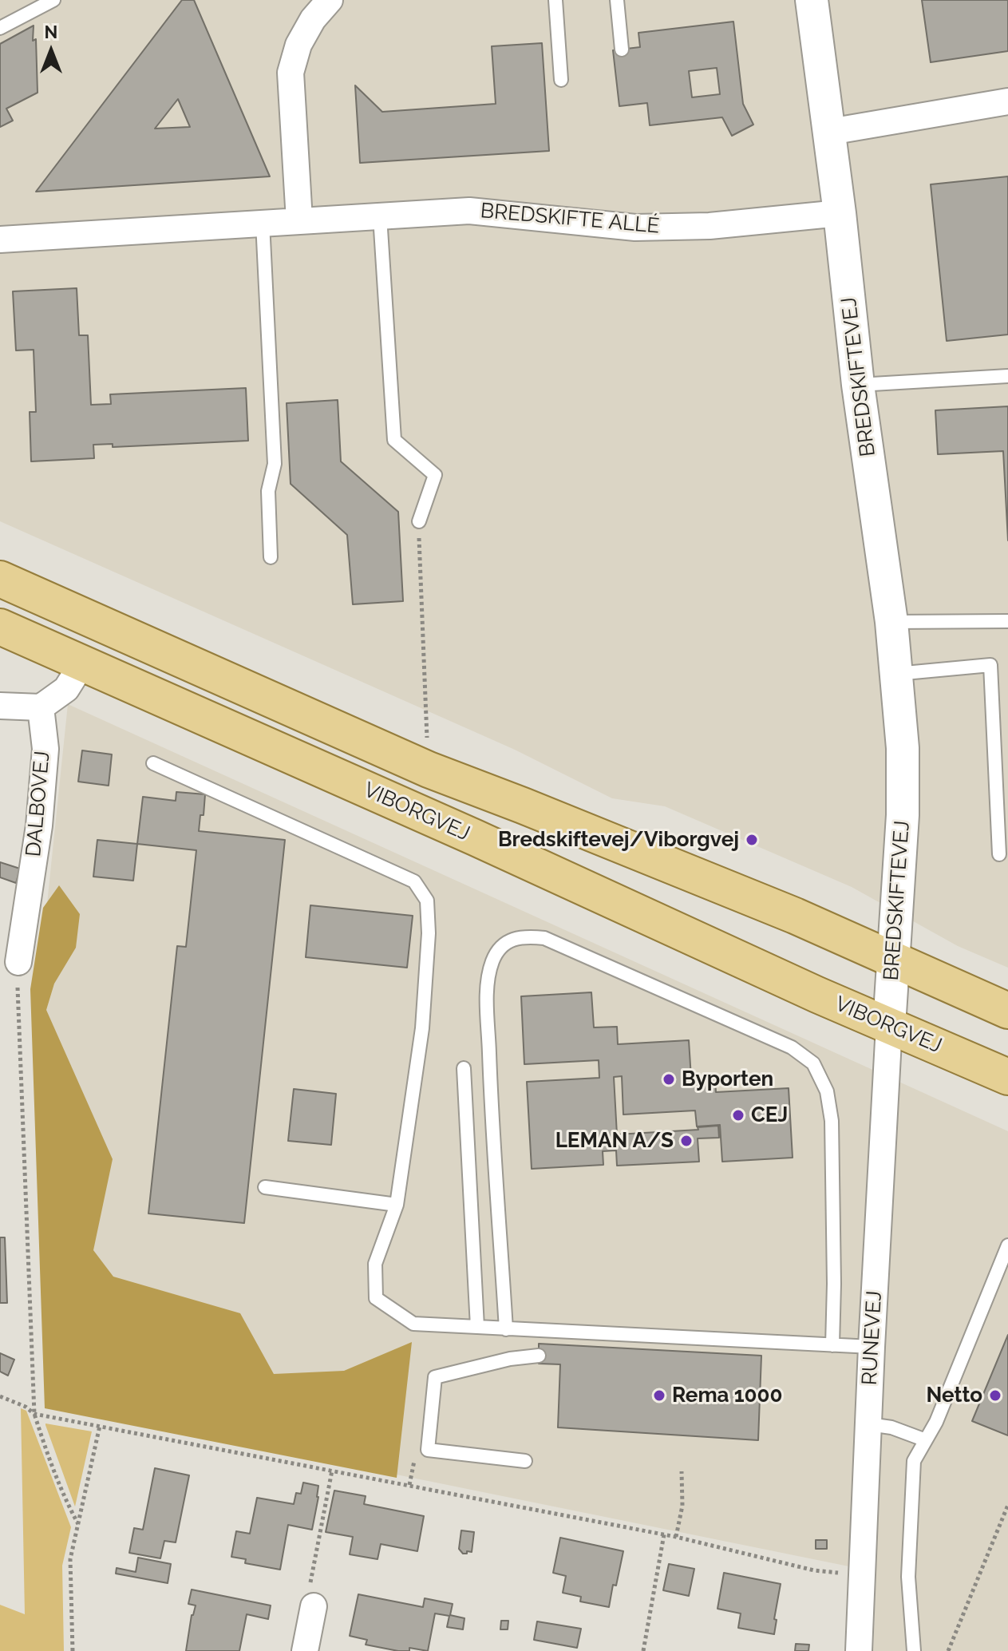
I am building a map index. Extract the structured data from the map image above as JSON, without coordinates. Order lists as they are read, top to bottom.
{
  "streets": {
    "main road": ["VIBORGVEJ"],
    "street": [
      "BREDSKIFTE ALLÉ",
      "BREDSKIFTEVEJ",
      "DALBOVEJ",
      "RUNEVEJ"
    ]
  },
  "crossings": [
    ["BREDSKIFTE ALLÉ", "BREDSKIFTEVEJ"],
    ["BREDSKIFTEVEJ", "VIBORGVEJ"],
    ["BREDSKIFTEVEJ", "RUNEVEJ"],
    ["VIBORGVEJ", "RUNEVEJ"]
  ],
  "places": [
    "Bredskiftevej/Viborgvej",
    "Byporten",
    "CEJ",
    "LEMAN A/S",
    "Rema 1000",
    "Netto"
  ],
  "north": "top"
}
